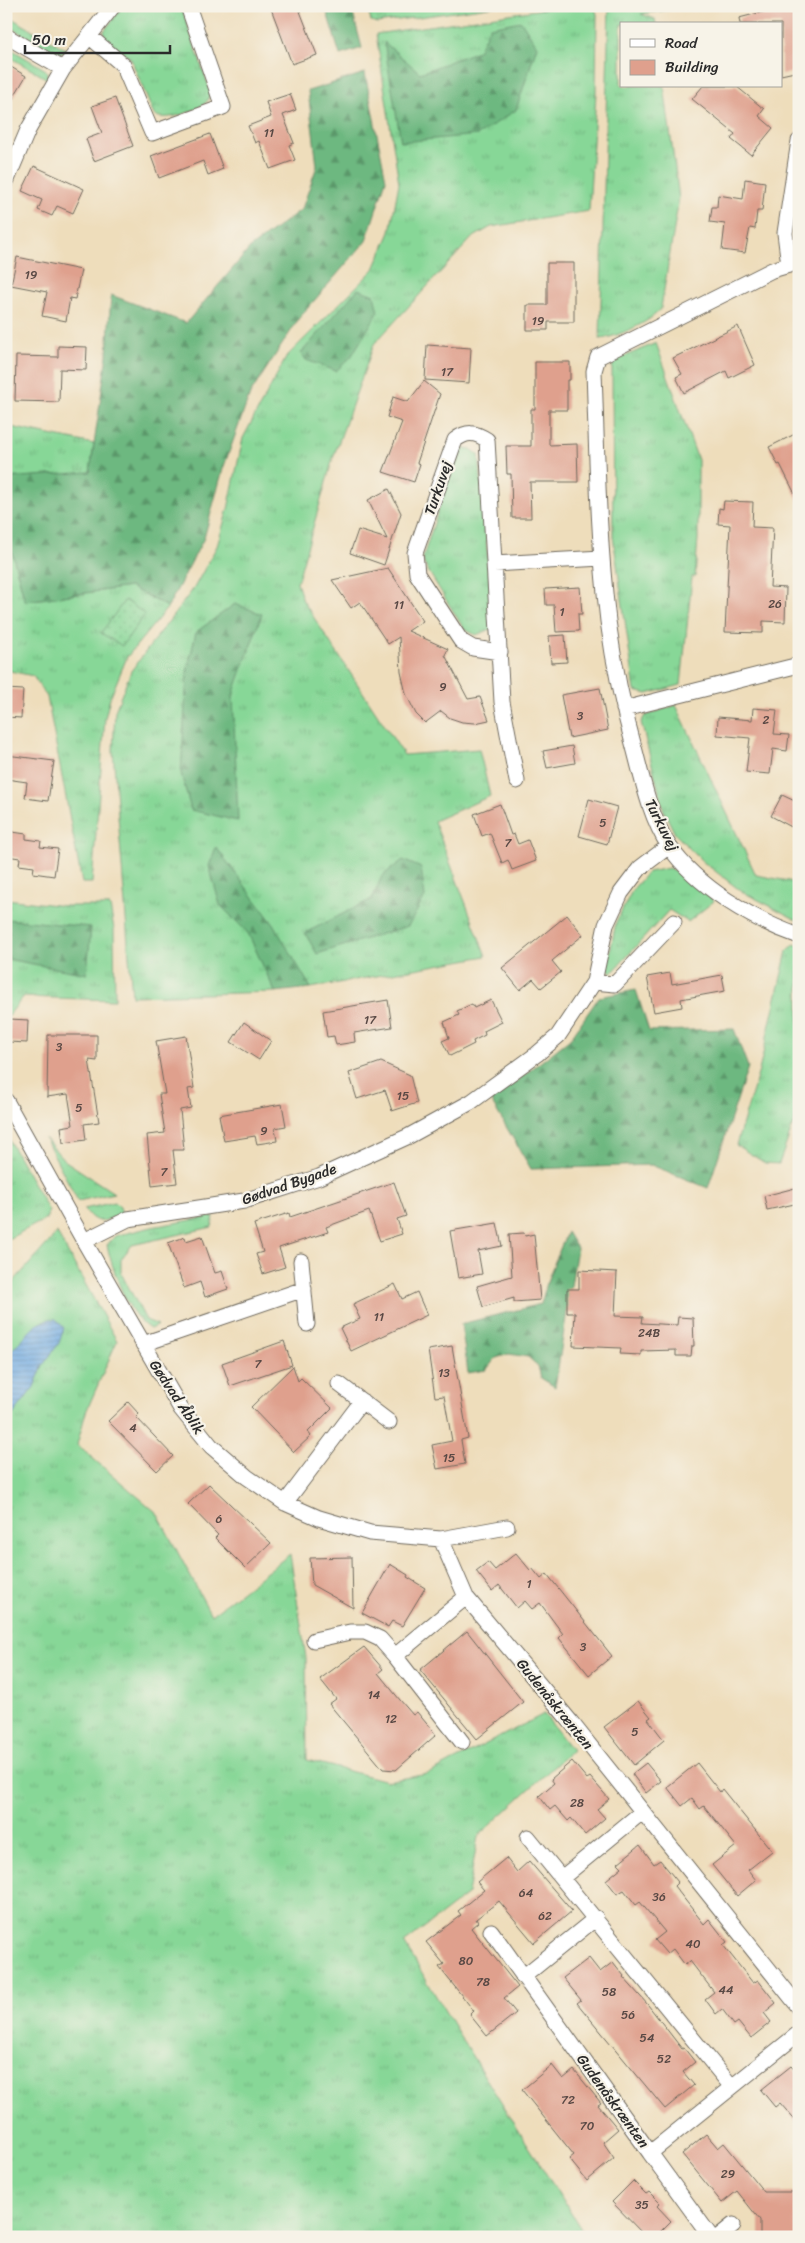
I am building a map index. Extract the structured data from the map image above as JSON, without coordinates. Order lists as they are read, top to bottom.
{
  "streets": {
    "street": [
      "Turkuvej",
      "Gødvad Bygade",
      "Gødvad Åblik",
      "Gudenåskrænten"
    ]
  },
  "crossings": [
    ["Turkuvej", "Gødvad Bygade"],
    ["Gødvad Bygade", "Gødvad Åblik"],
    ["Gødvad Åblik", "Gudenåskrænten"]
  ],
  "house_numbers": [
    "11",
    "19",
    "19",
    "17",
    "26",
    "11",
    "1",
    "9",
    "3",
    "2",
    "5",
    "7",
    "17",
    "3",
    "15",
    "5",
    "9",
    "7",
    "11",
    "24B",
    "7",
    "13",
    "4",
    "15",
    "6",
    "1",
    "3",
    "14",
    "12",
    "5",
    "28",
    "64",
    "36",
    "62",
    "40",
    "80",
    "78",
    "44",
    "58",
    "56",
    "54",
    "52",
    "72",
    "70",
    "29",
    "35"
  ],
  "legend": ["Road", "Building"],
  "scale_bar": "50 m"
}
